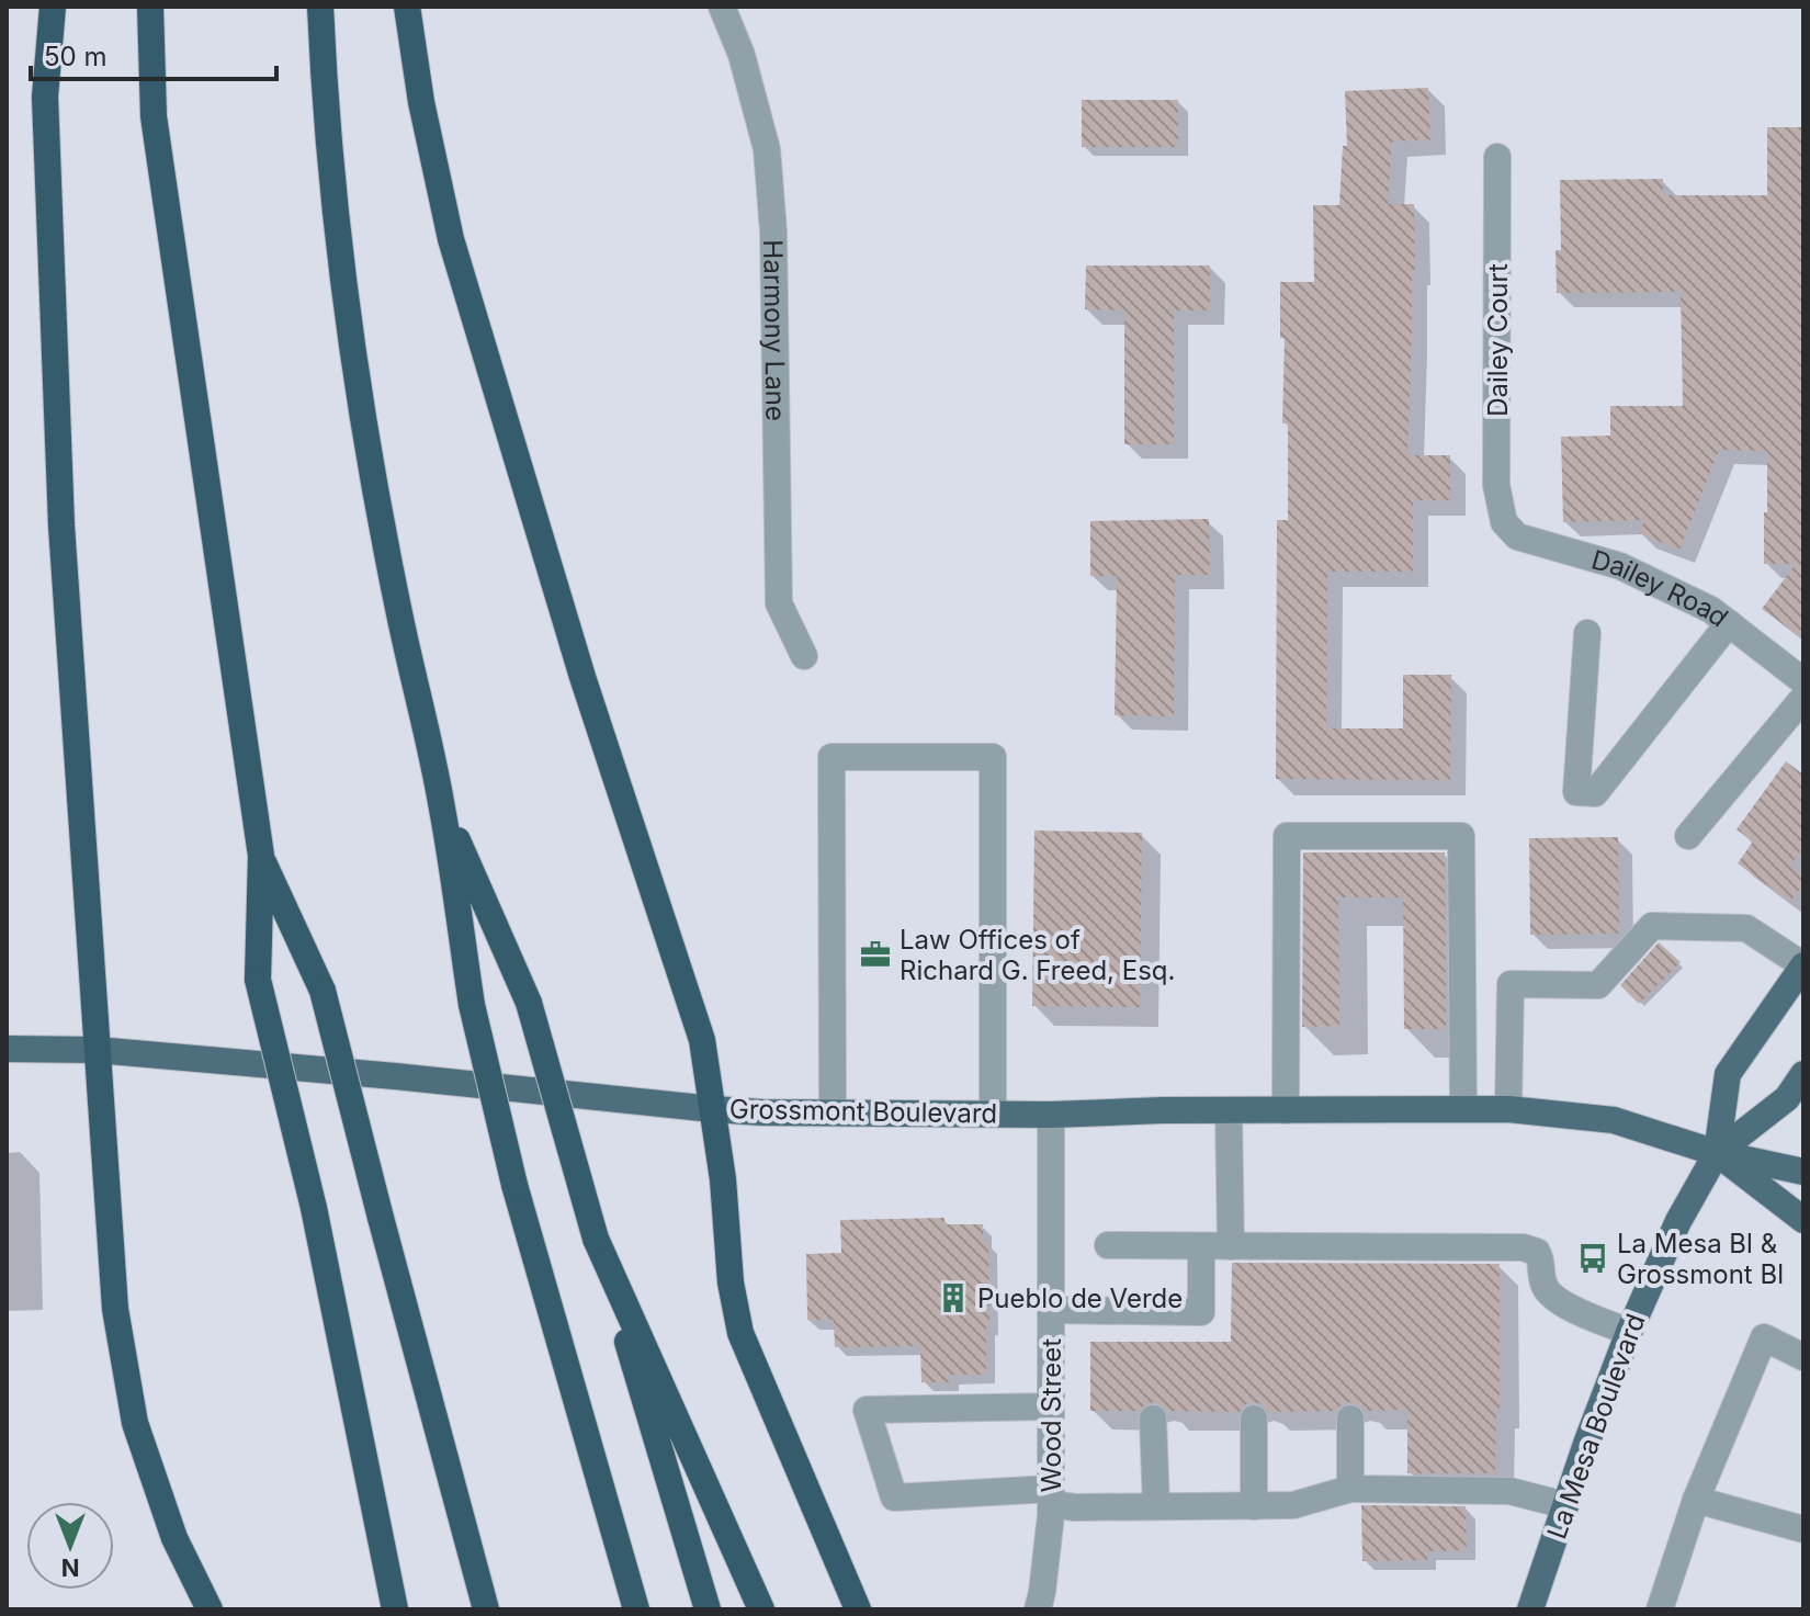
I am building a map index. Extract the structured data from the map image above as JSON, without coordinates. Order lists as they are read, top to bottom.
{
  "streets": {
    "main road": ["Grossmont Boulevard", "La Mesa Boulevard"],
    "street": [
      "Harmony Lane",
      "Dailey Court",
      "Dailey Road",
      "Wood Street"
    ]
  },
  "crossings": [
    ["Dailey Court", "Dailey Road"],
    ["Grossmont Boulevard", "Wood Street"],
    ["Grossmont Boulevard", "La Mesa Boulevard"]
  ],
  "places": {
    "office": ["Law Offices of Richard G. Freed, Esq."],
    "bus stop": ["La Mesa Bl & Grossmont Bl"],
    "building": ["Pueblo de Verde"]
  },
  "scale_bar": "50 m",
  "north": "bottom"
}
